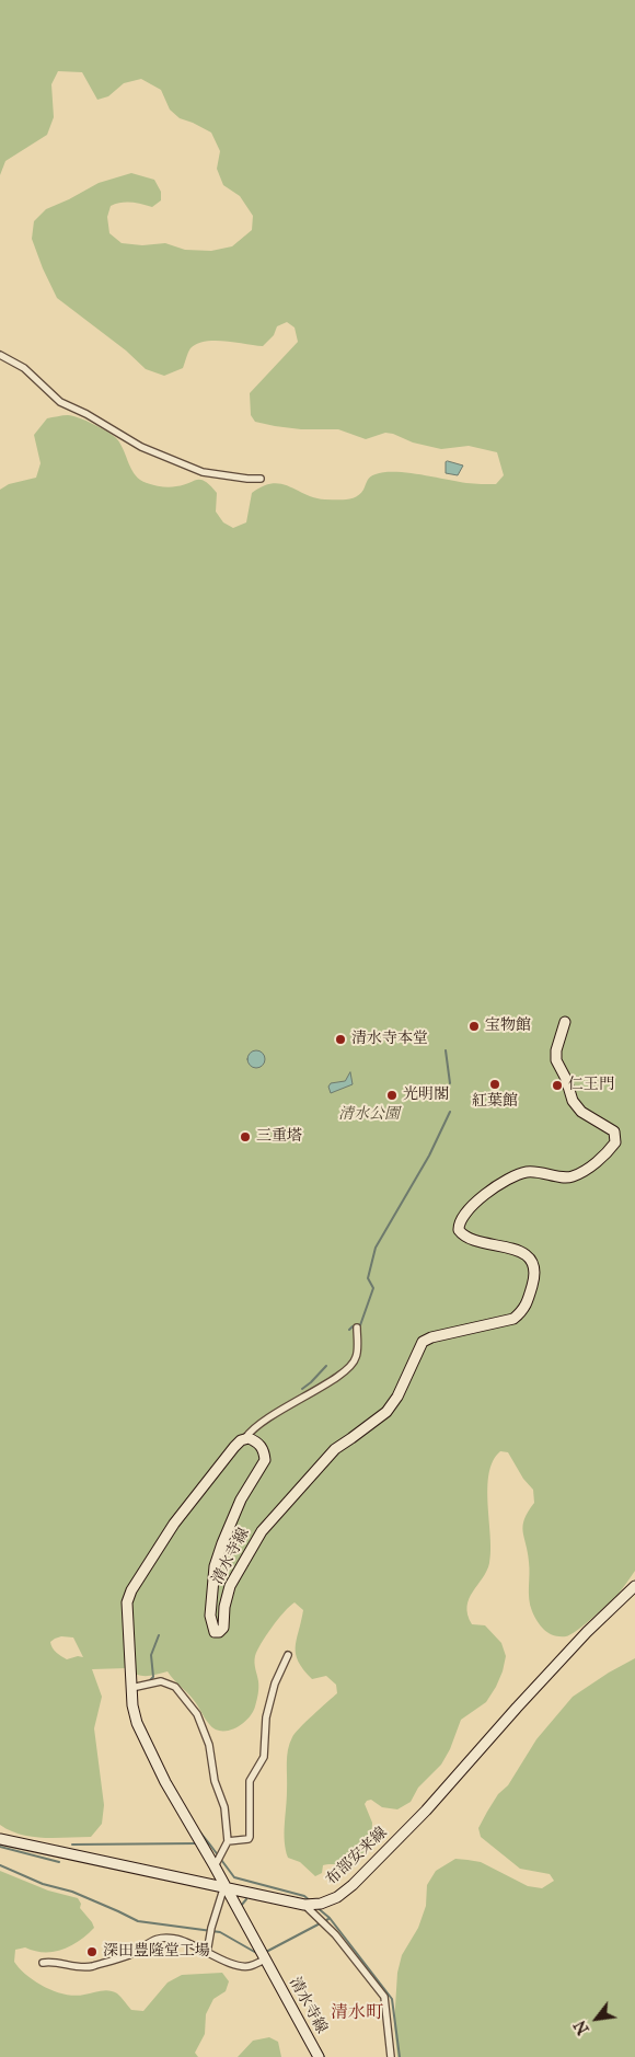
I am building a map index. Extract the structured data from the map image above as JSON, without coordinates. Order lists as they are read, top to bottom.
{
  "streets": {
    "main road": ["清水寺線", "布部安来線"]
  },
  "crossings": [
    ["清水寺線", "布部安来線"]
  ],
  "districts": ["清水町"],
  "parks": ["清水公園"],
  "places": [
    "宝物館",
    "清水寺本堂",
    "紅葉館",
    "仁王門",
    "光明閣",
    "三重塔",
    "深田豊隆堂工場"
  ],
  "north": "bottom left"
}
